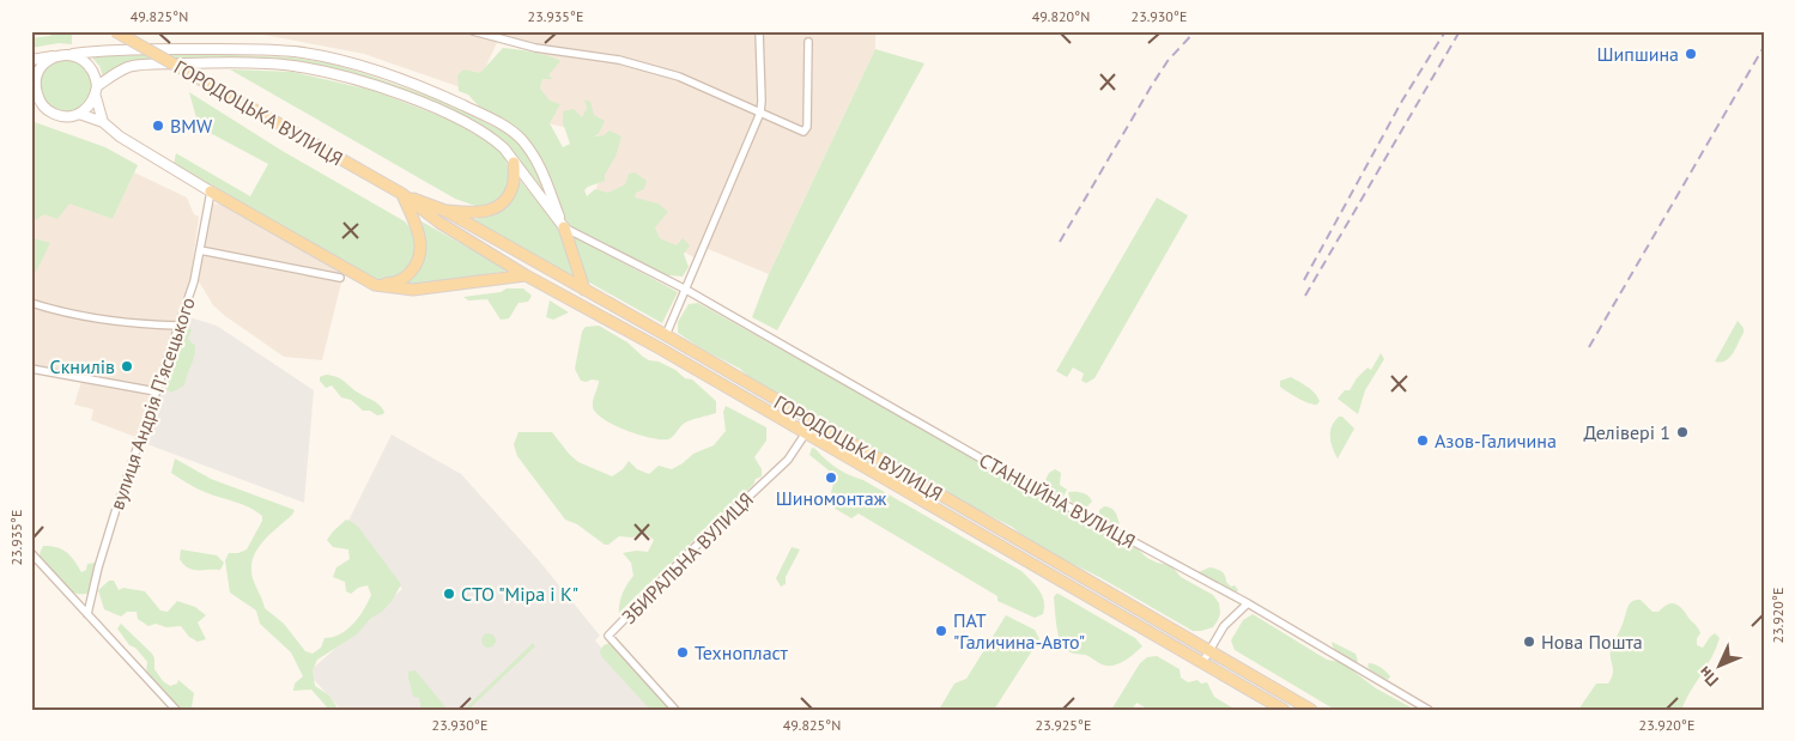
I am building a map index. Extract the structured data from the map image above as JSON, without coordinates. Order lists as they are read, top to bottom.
{
  "streets": {
    "main road": ["ГОРОДОЦЬКА ВУЛИЦЯ"],
    "street": ["вулиця Андрія Пʼясецького", "СТАНЦІЙНА ВУЛИЦЯ", "ЗБИРАЛЬНА ВУЛИЦЯ"]
  },
  "crossings": [
    ["ГОРОДОЦЬКА ВУЛИЦЯ", "ЗБИРАЛЬНА ВУЛИЦЯ"]
  ],
  "places": [
    "Шипшина",
    "BMW",
    "Скнилів",
    "Делівері 1",
    "Азов-Галичина",
    "Шиномонтаж",
    "СТО \"Міра і К\"",
    "ПАТ \"Галичина-Авто\"",
    "Нова Пошта",
    "Технопласт"
  ],
  "north": "bottom left",
  "coordinates": [
    "49.825°N",
    "23.935°E",
    "49.820°N",
    "23.930°E",
    "23.920°E",
    "23.925°E"
  ]
}
